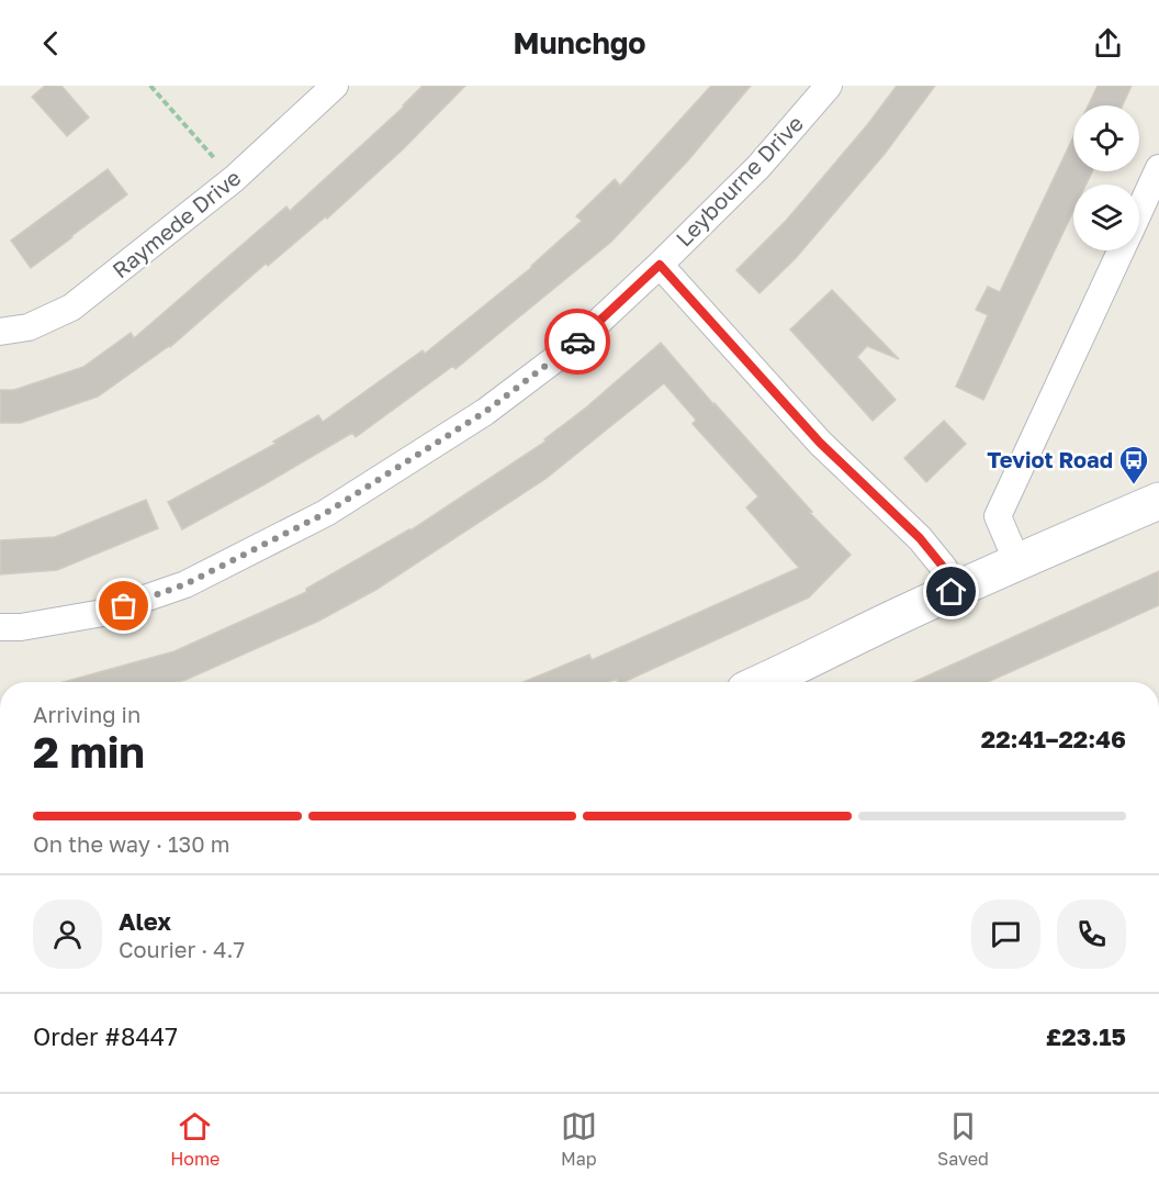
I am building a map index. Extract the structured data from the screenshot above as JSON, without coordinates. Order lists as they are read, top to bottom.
{
  "streets": {
    "street": ["Leybourne Drive", "Raymede Drive"]
  },
  "places": {
    "bus stop": ["Teviot Road"]
  },
  "page": {
    "header": "Munchgo",
    "heading": ["2 min", "Arriving in", "22:41–22:46"],
    "panel": [
      "Alex",
      "Courier · 4.7",
      "Order #8447",
      "£23.15"
    ],
    "bar": "On the way · 130 m",
    "tabs": ["Home", "Map", "Saved"]
  }
}
